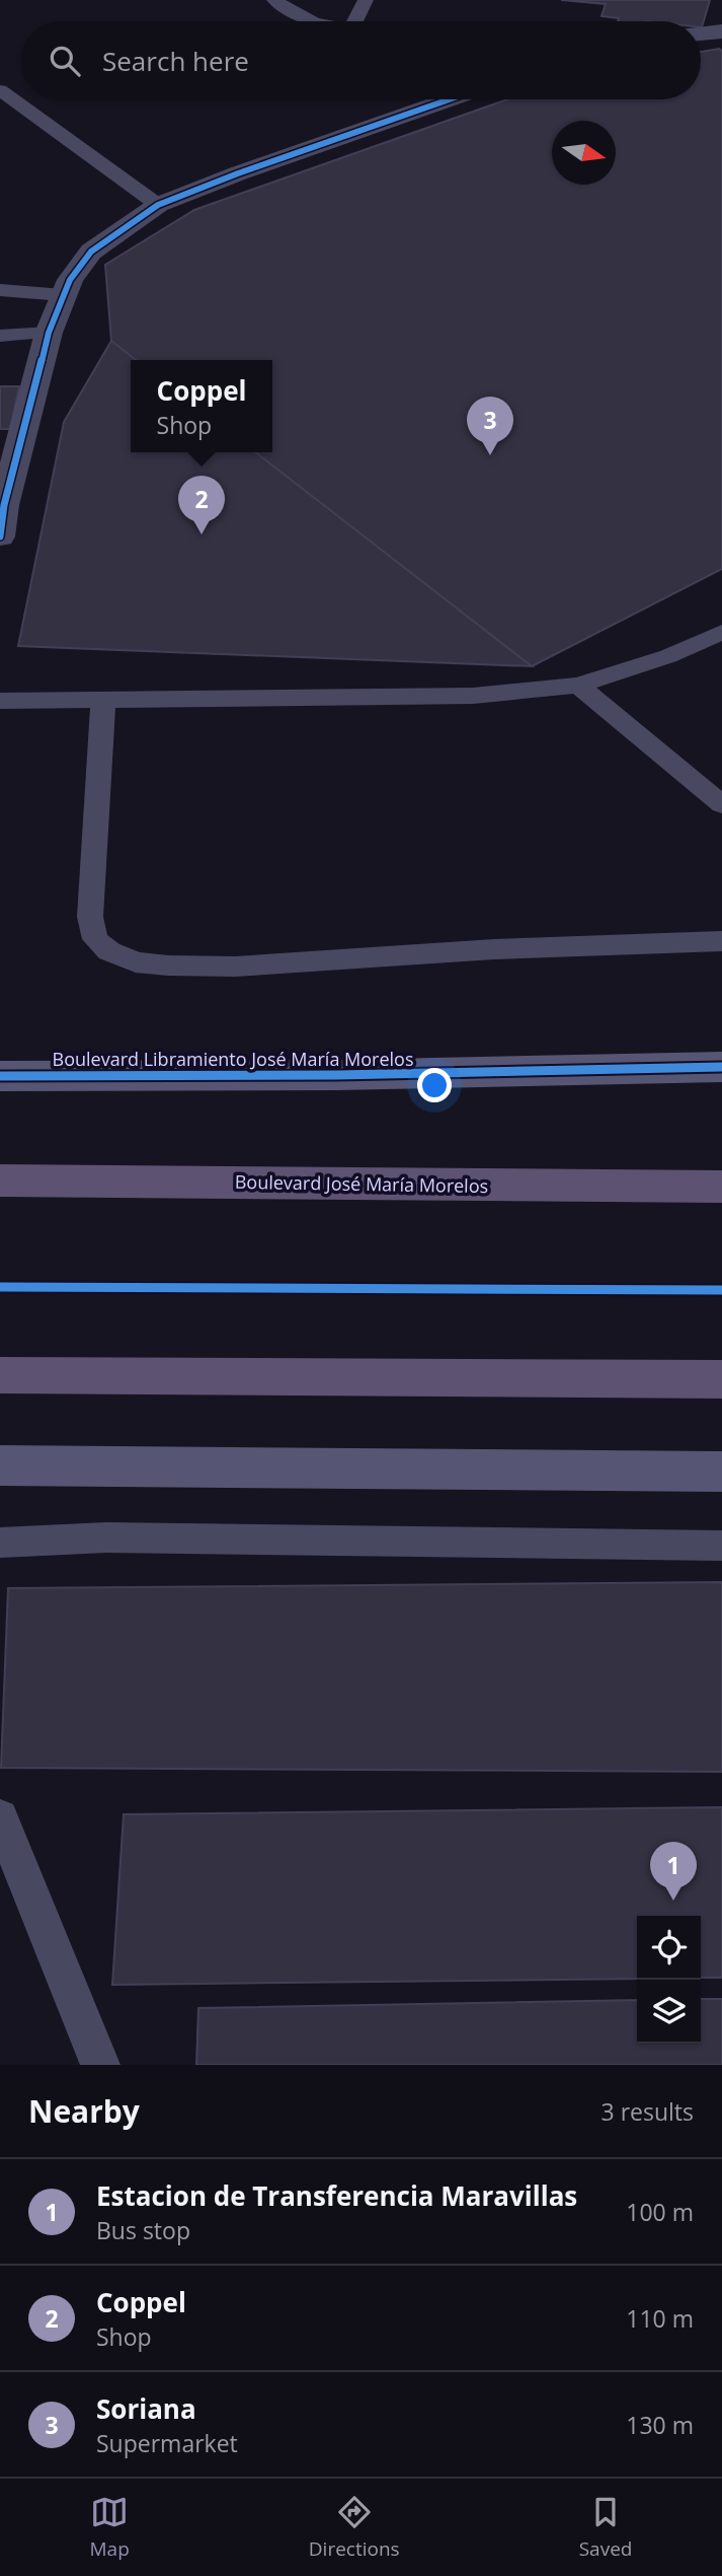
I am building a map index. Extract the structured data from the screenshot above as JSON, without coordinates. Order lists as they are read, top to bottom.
{
  "streets": {
    "main road": ["Boulevard José María Morelos"],
    "street": ["Boulevard Libramiento José María Morelos"]
  },
  "north": "right",
  "page": {
    "search": "Search here",
    "popup": ["Coppel", "Shop"],
    "pins": ["3", "2", "1"],
    "heading": ["Nearby", "3 results"],
    "list": [
      {
        "mark": "1",
        "name": "Estacion de Transferencia Maravillas",
        "note": "Bus stop",
        "value": "100 m"
      },
      {
        "mark": "2",
        "name": "Coppel",
        "note": "Shop",
        "value": "110 m"
      },
      {
        "mark": "3",
        "name": "Soriana",
        "note": "Supermarket",
        "value": "130 m"
      }
    ],
    "nav": ["Map", "Directions", "Saved"]
  }
}
